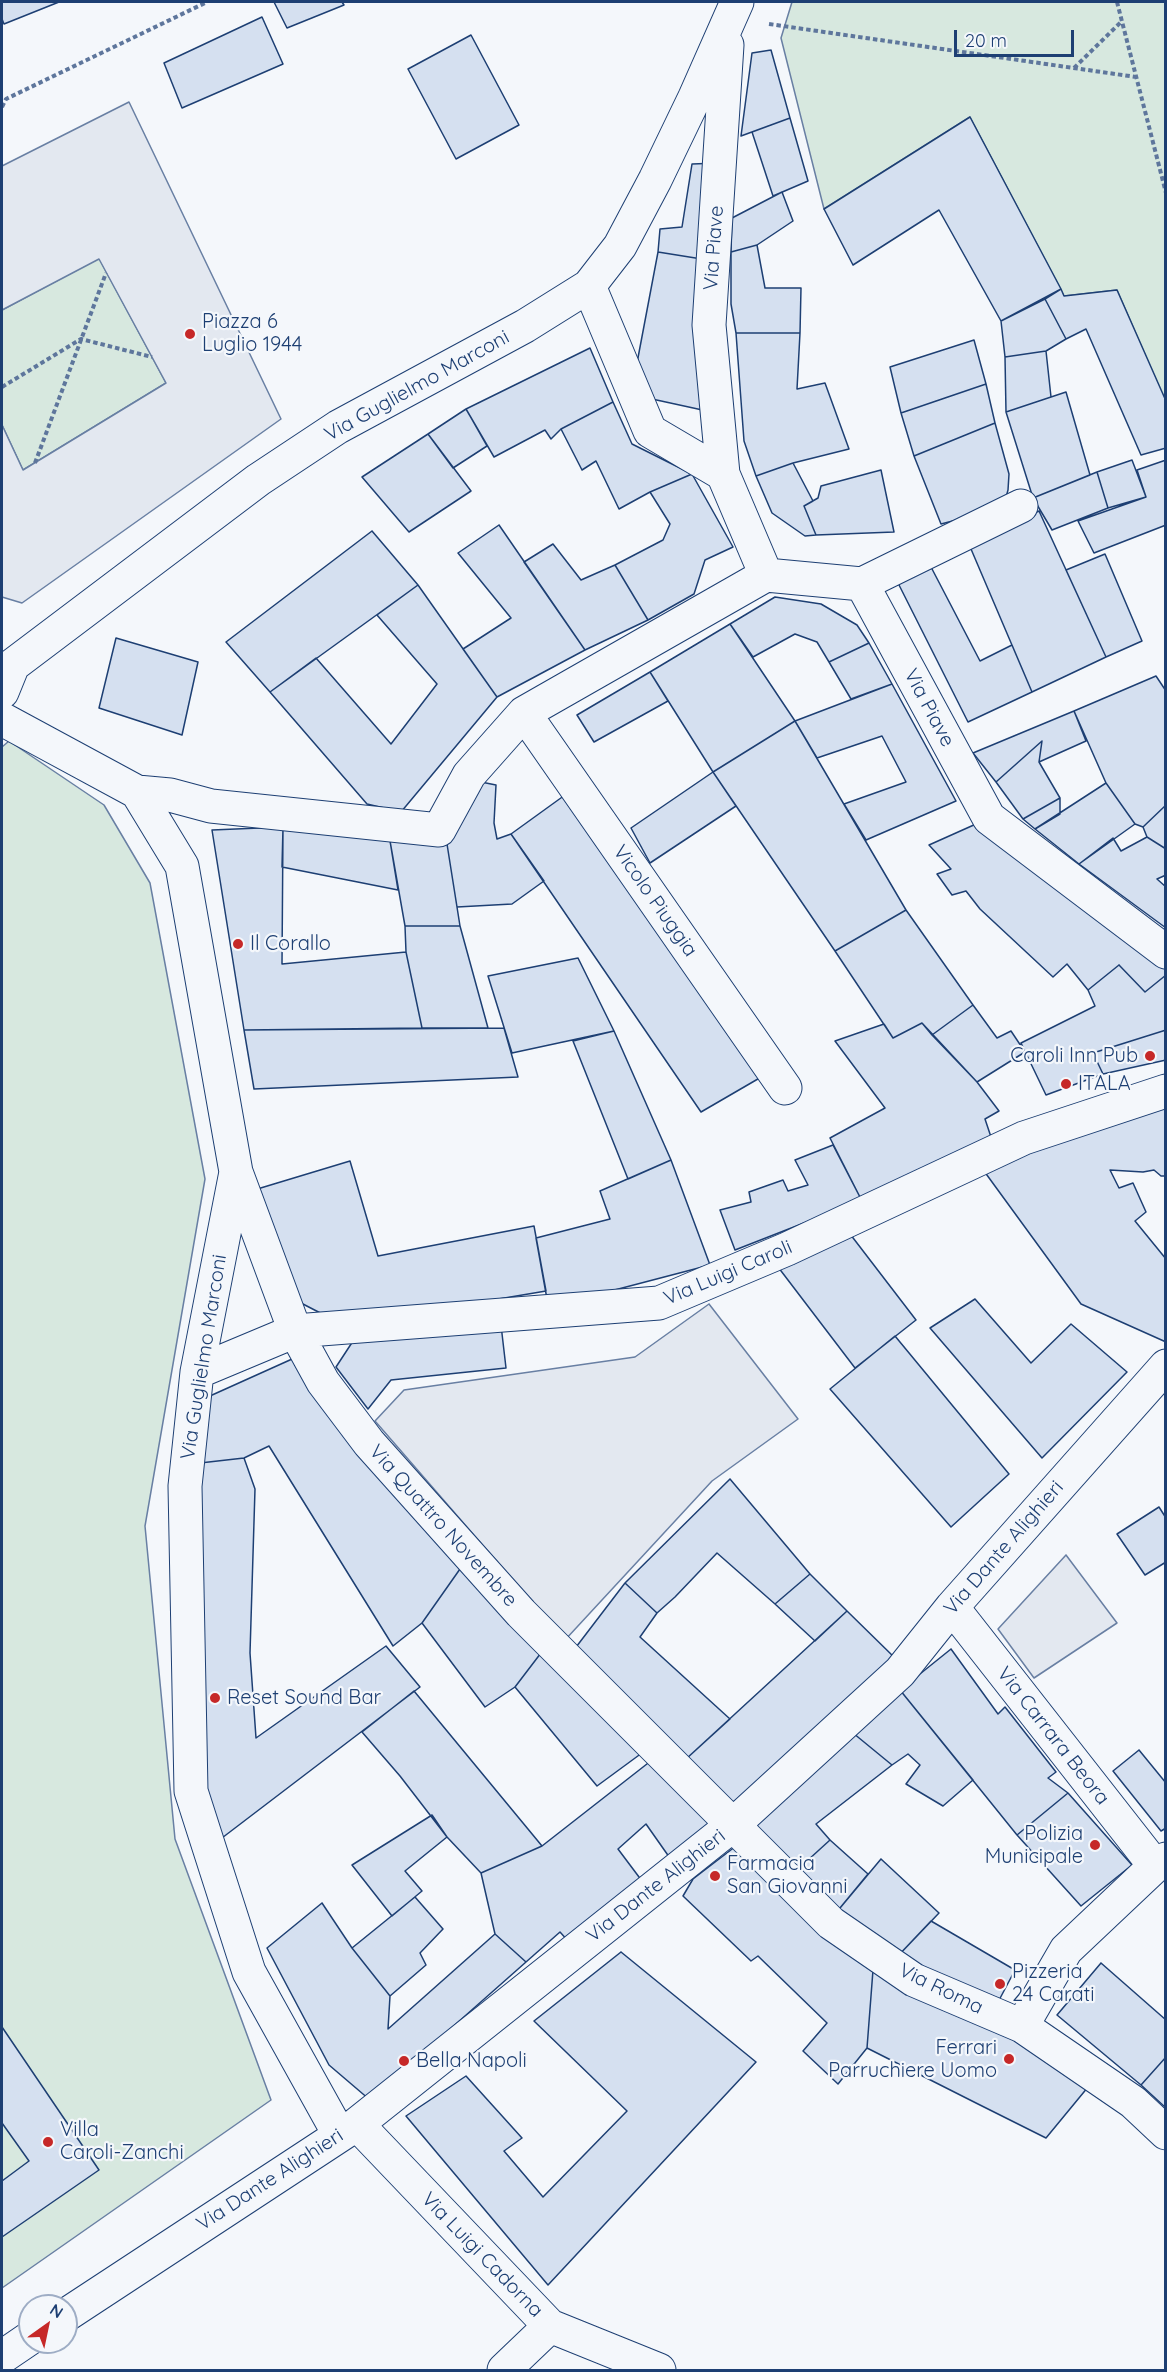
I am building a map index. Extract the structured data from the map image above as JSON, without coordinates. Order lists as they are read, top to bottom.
{
  "streets": {
    "street": [
      "Via Piave",
      "Via Guglielmo Marconi",
      "Vicolo Piuggia",
      "Via Luigi Caroli",
      "Via Quattro Novembre",
      "Via Dante Alighieri",
      "Via Carrara Beora",
      "Via Roma",
      "Via Luigi Cadorna"
    ]
  },
  "crossings": [
    ["Via Piave", "Via Guglielmo Marconi"],
    ["Via Guglielmo Marconi", "Via Luigi Caroli"],
    ["Via Guglielmo Marconi", "Via Quattro Novembre"],
    ["Via Guglielmo Marconi", "Via Dante Alighieri"],
    ["Via Guglielmo Marconi", "Via Luigi Cadorna"],
    ["Via Luigi Caroli", "Via Quattro Novembre"],
    ["Via Quattro Novembre", "Via Dante Alighieri"],
    ["Via Quattro Novembre", "Via Roma"],
    ["Via Dante Alighieri", "Via Carrara Beora"],
    ["Via Dante Alighieri", "Via Roma"],
    ["Via Dante Alighieri", "Via Luigi Cadorna"],
    ["Via Carrara Beora", "Via Roma"]
  ],
  "places": [
    "Piazza 6 Luglio 1944",
    "Il Corallo",
    "Caroli Inn Pub",
    "ITALA",
    "Reset Sound Bar",
    "Polizia Municipale",
    "Farmacia San Giovanni",
    "Pizzeria 24 Carati",
    "Ferrari Parruchiere Uomo",
    "Bella Napoli",
    "Villa Caroli-Zanchi"
  ],
  "scale_bar": "20 m",
  "north": "top right"
}
